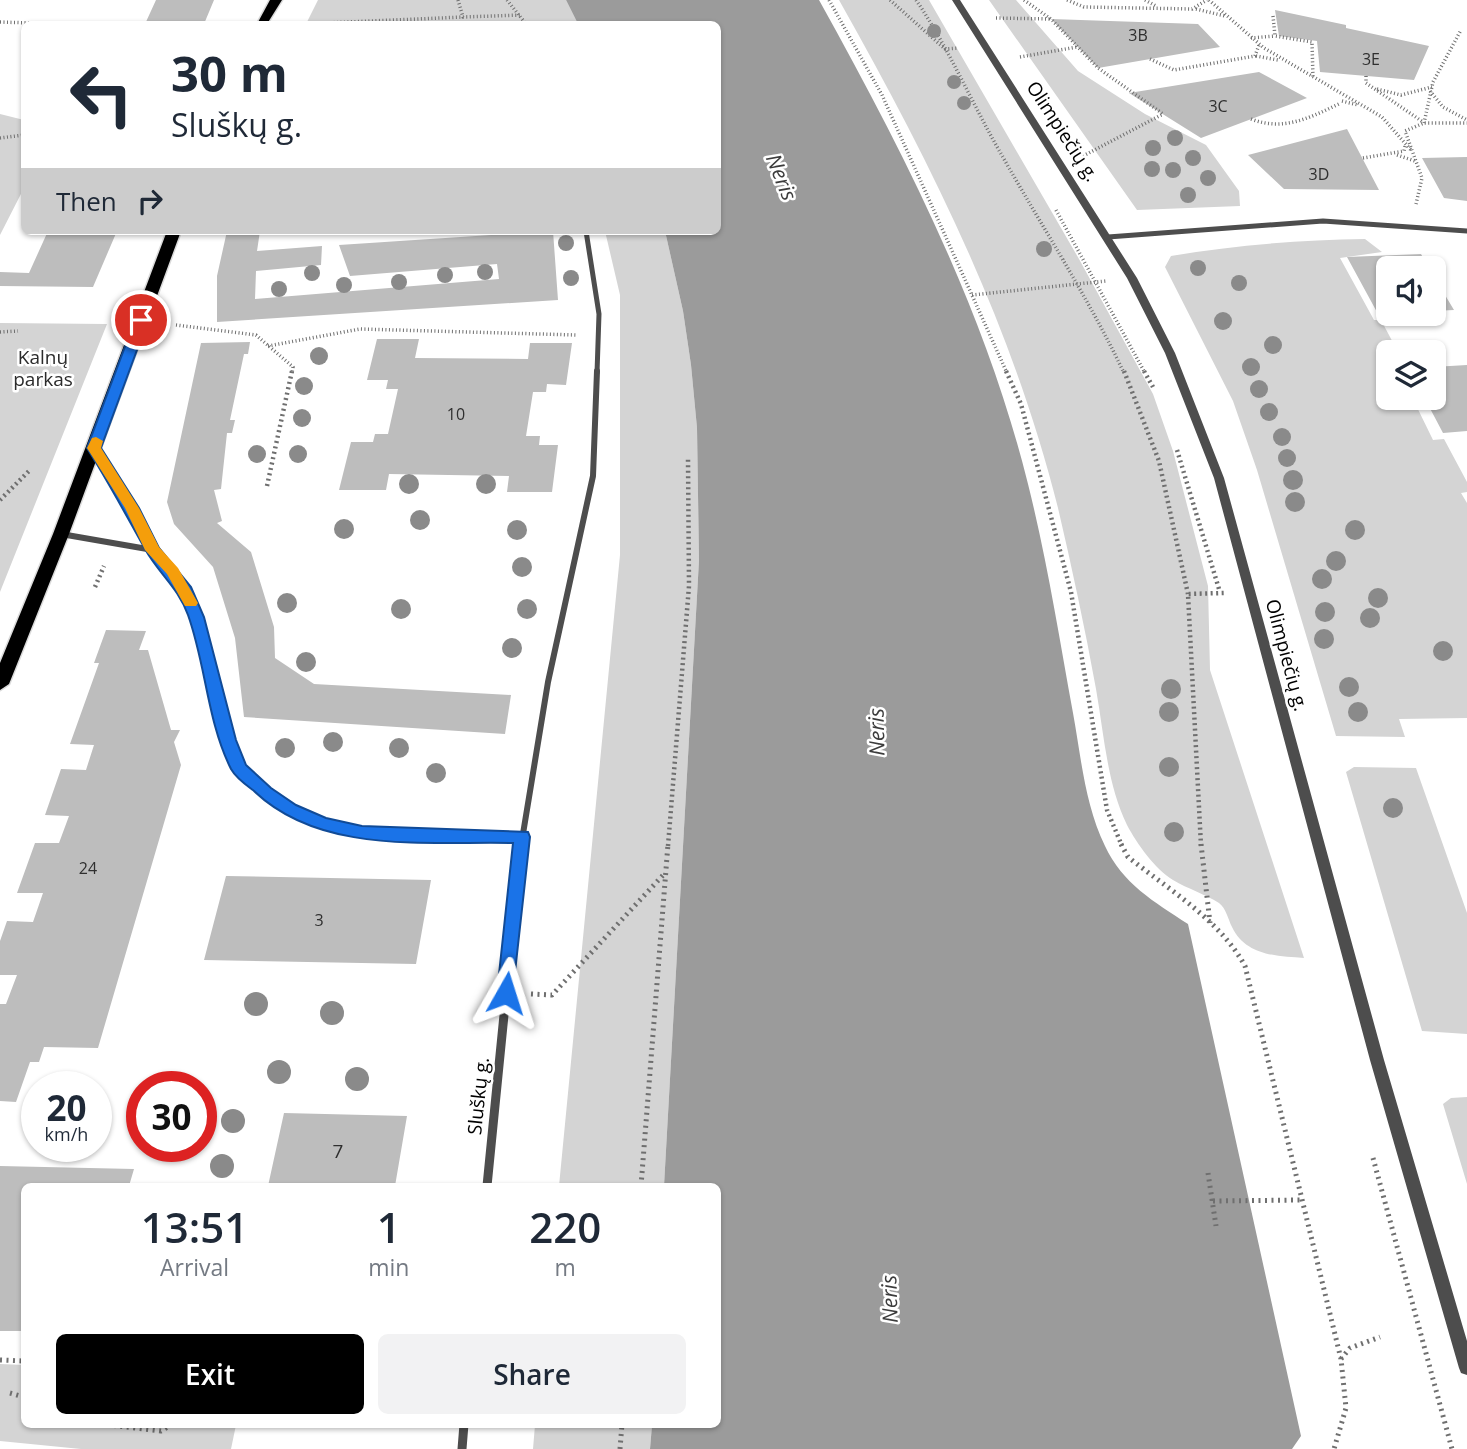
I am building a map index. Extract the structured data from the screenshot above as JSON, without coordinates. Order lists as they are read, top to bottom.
{
  "streets": {
    "street": ["Olimpiečių g.", "Sluškų g."]
  },
  "water": ["Neris"],
  "parks": ["Kalnų parkas"],
  "house_numbers": [
    "3B",
    "3E",
    "3C",
    "3D",
    "10",
    "24",
    "3",
    "7"
  ],
  "page": {
    "turn": ["30 m", "Sluškų g."],
    "then": "Then",
    "speed": "20 km/h",
    "limit": "30",
    "eta": [
      "13:51",
      "Arrival",
      "1",
      "min",
      "220",
      "m"
    ],
    "buttons": ["Exit", "Share"]
  }
}
